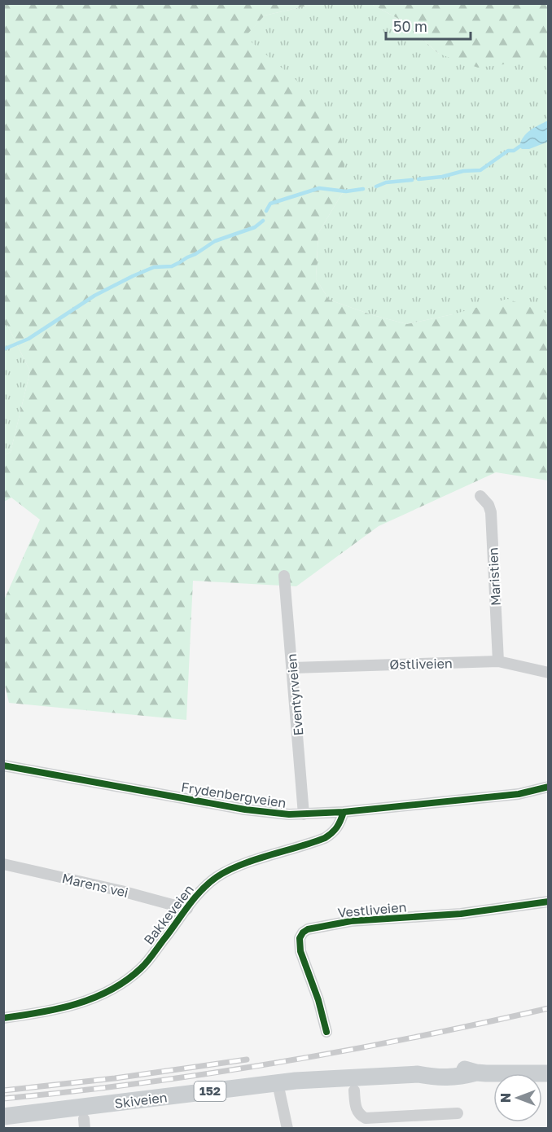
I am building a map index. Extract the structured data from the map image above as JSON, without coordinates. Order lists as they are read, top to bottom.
{
  "streets": {
    "main road": ["152", "Skiveien"],
    "street": [
      "Maristien",
      "Østliveien",
      "Eventyrveien",
      "Frydenbergveien",
      "Marens vei",
      "Vestliveien",
      "Bakkeveien"
    ]
  },
  "crossings": [
    ["Maristien", "Østliveien"],
    ["Østliveien", "Eventyrveien"],
    ["Eventyrveien", "Frydenbergveien"],
    ["Frydenbergveien", "Bakkeveien"],
    ["Marens vei", "Bakkeveien"]
  ],
  "scale_bar": "50 m",
  "north": "left"
}
